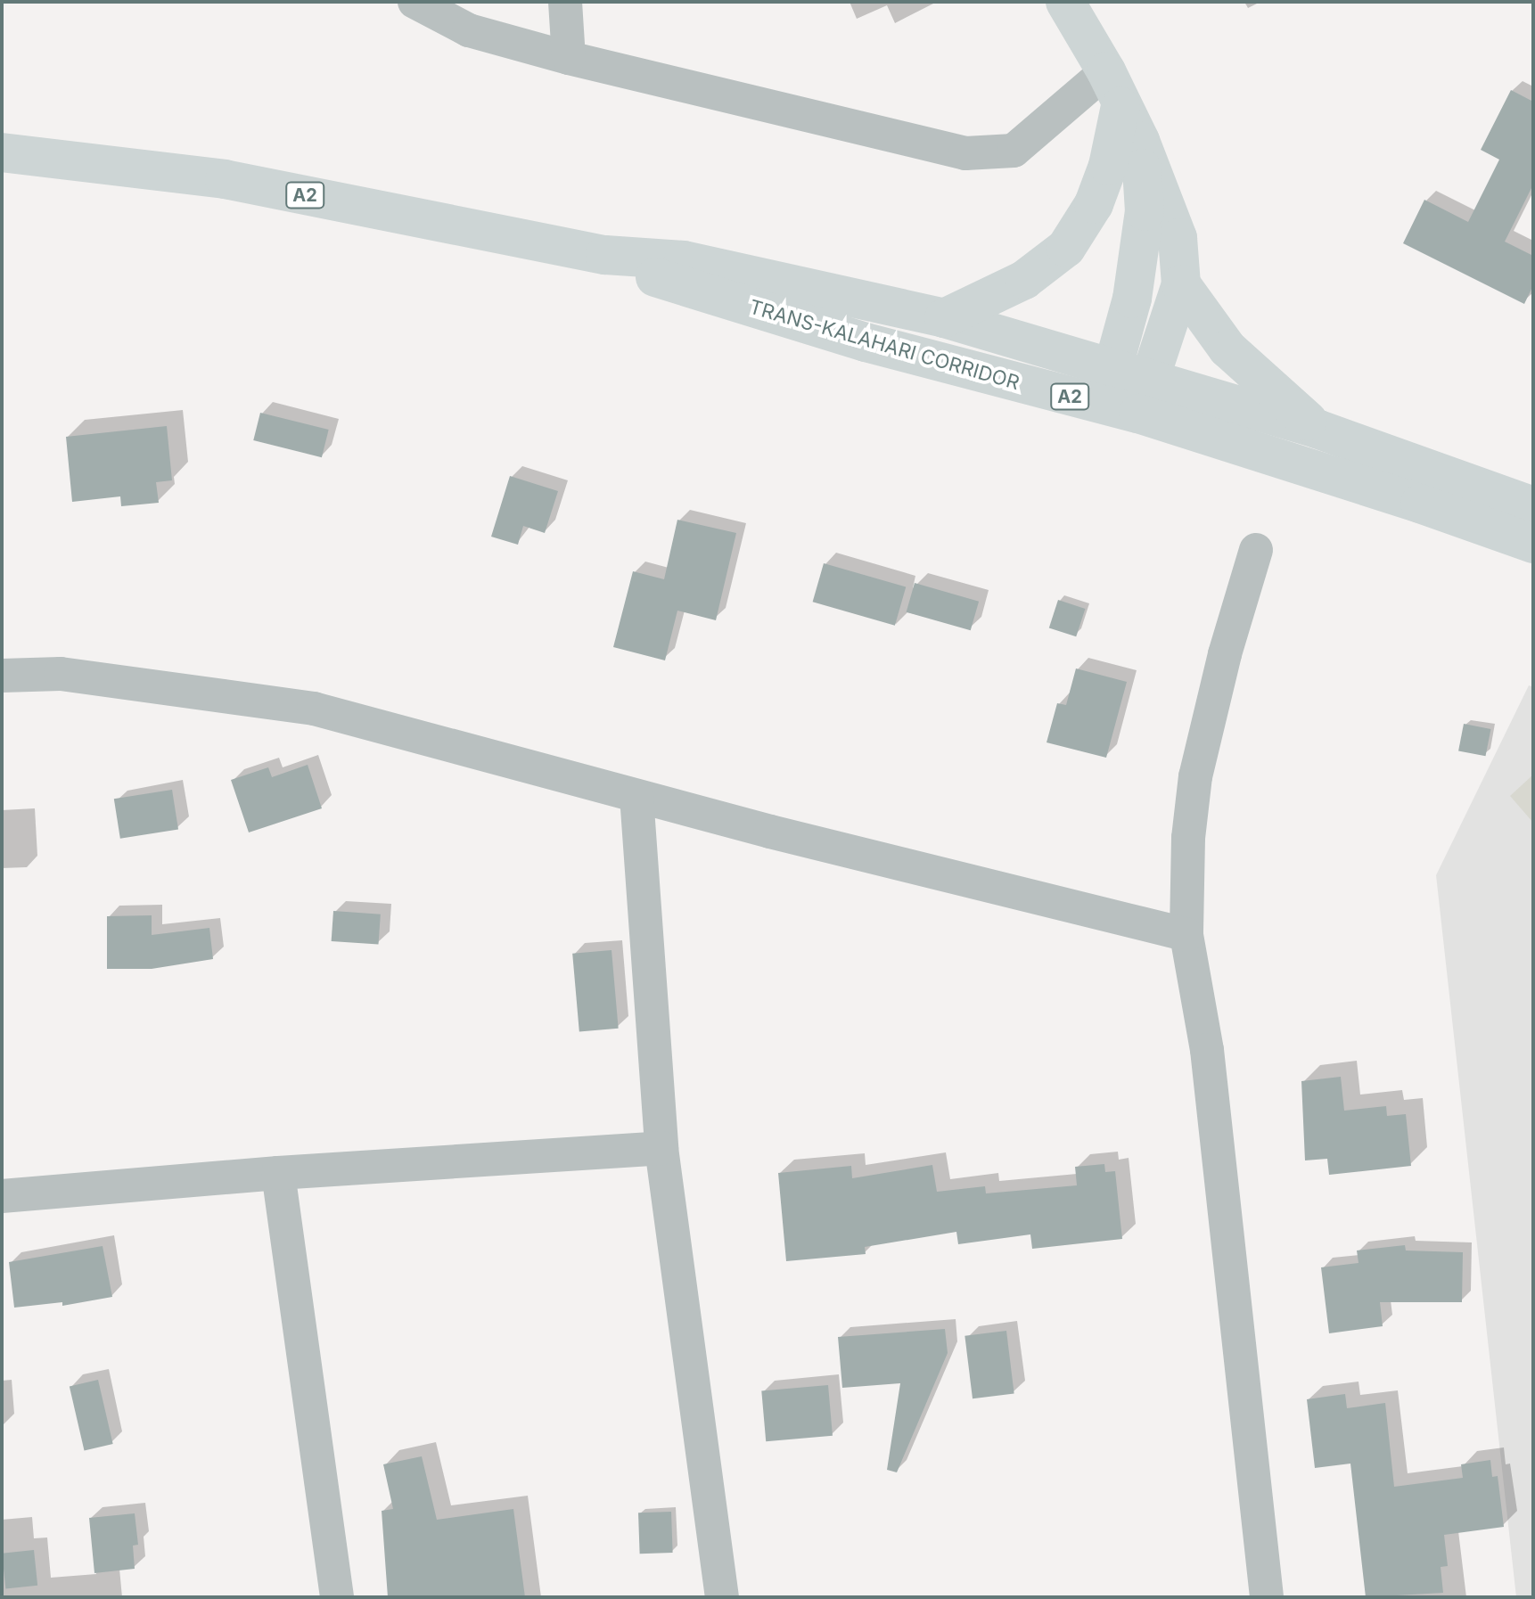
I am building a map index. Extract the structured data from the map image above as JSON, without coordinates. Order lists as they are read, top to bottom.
{
  "streets": {
    "main road": ["A2", "TRANS-KALAHARI CORRIDOR"]
  }
}
